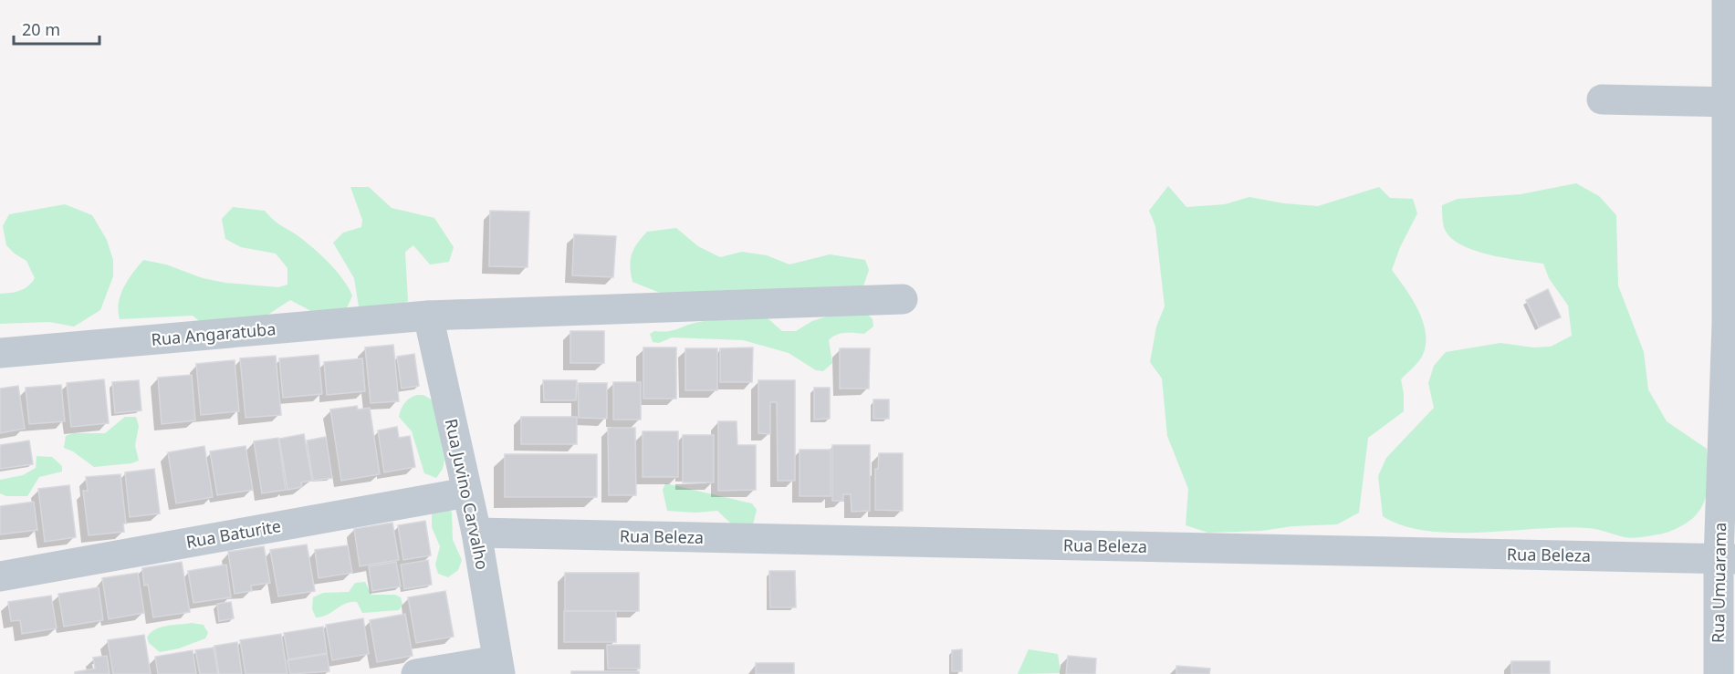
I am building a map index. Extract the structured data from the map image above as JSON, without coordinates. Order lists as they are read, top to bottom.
{
  "streets": {
    "street": [
      "Rua Angaratuba",
      "Rua Juvino Carvalho",
      "Rua Baturite",
      "Rua Beleza",
      "Rua Umuarama"
    ]
  },
  "crossings": [
    ["Rua Angaratuba", "Rua Juvino Carvalho"],
    ["Rua Juvino Carvalho", "Rua Baturite"],
    ["Rua Juvino Carvalho", "Rua Beleza"],
    ["Rua Beleza", "Rua Umuarama"]
  ],
  "scale_bar": "20 m"
}
